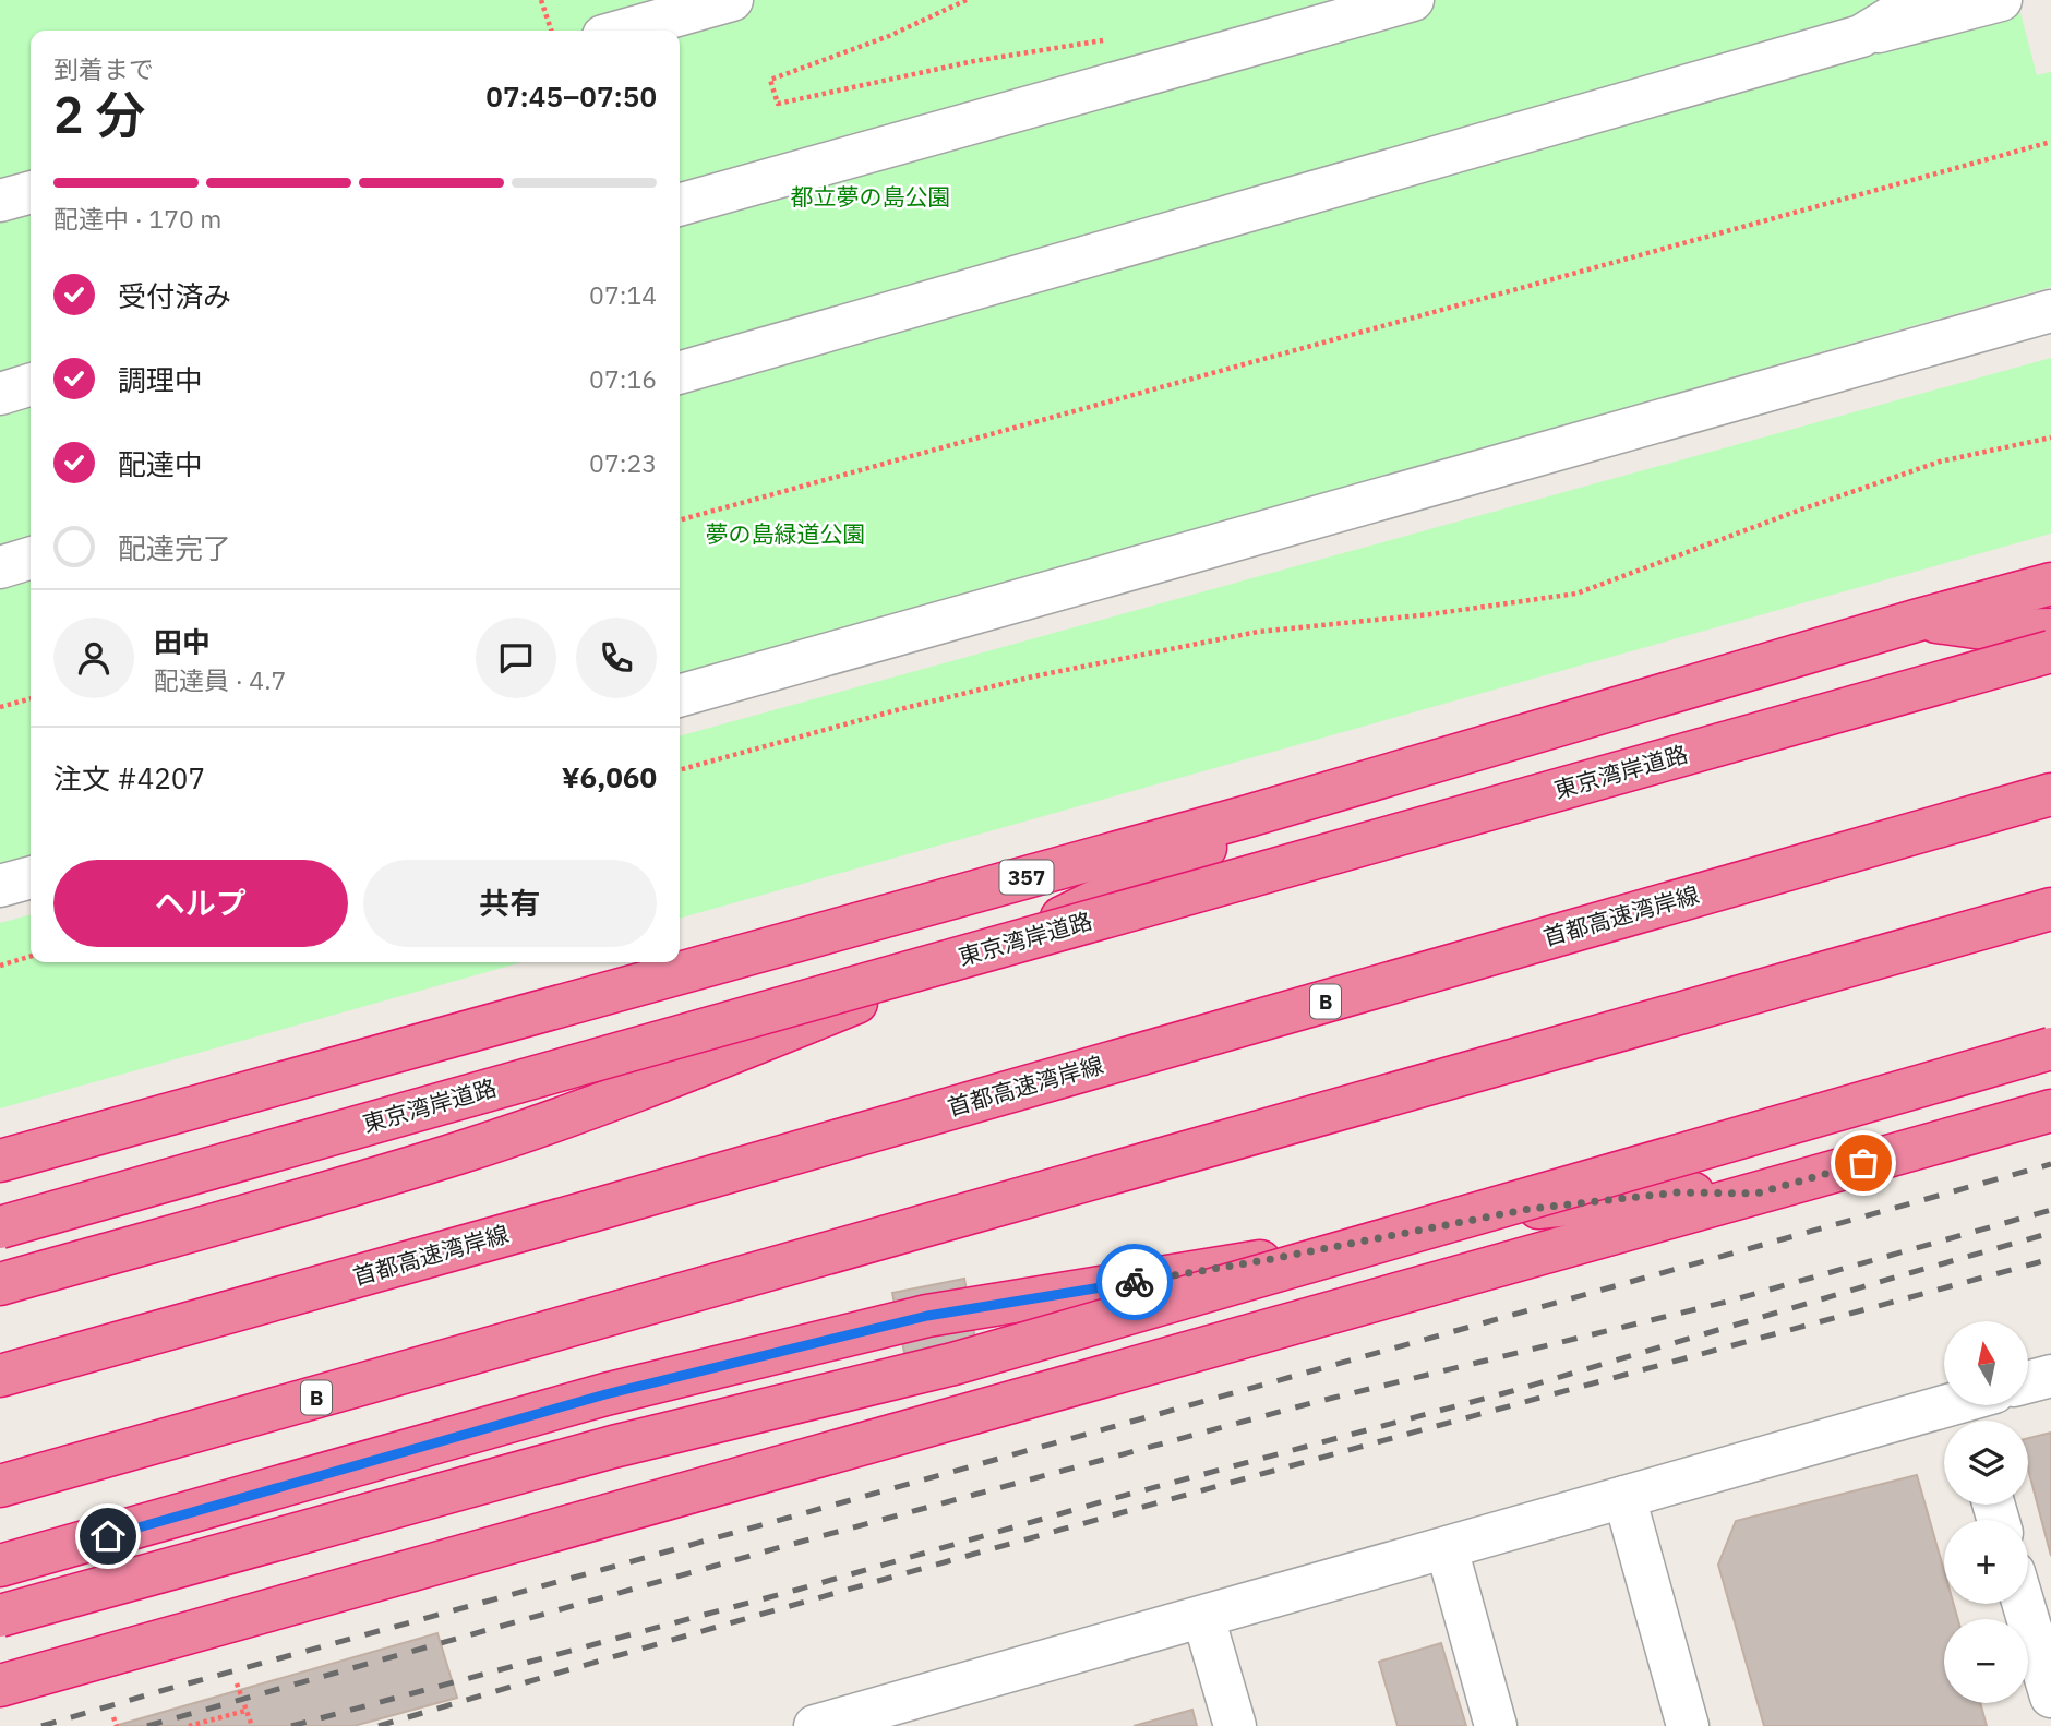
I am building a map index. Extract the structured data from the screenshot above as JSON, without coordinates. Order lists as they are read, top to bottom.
{
  "streets": {
    "highway": [
      "東京湾岸道路",
      "357",
      "首都高速湾岸線",
      "B"
    ]
  },
  "parks": ["都立夢の島公園", "夢の島緑道公園"],
  "north": "top",
  "page": {
    "heading": ["2 分", "到着まで", "07:45–07:50"],
    "panel": [
      "田中",
      "配達員 · 4.7",
      "注文 #4207",
      "¥6,060"
    ],
    "bar": "配達中 · 170 m",
    "list": [
      ["受付済み", "07:14"],
      ["調理中", "07:16"],
      ["配達中", "07:23"],
      "配達完了"
    ],
    "buttons": ["ヘルプ", "共有"],
    "map_buttons": ["+", "−"]
  }
}
